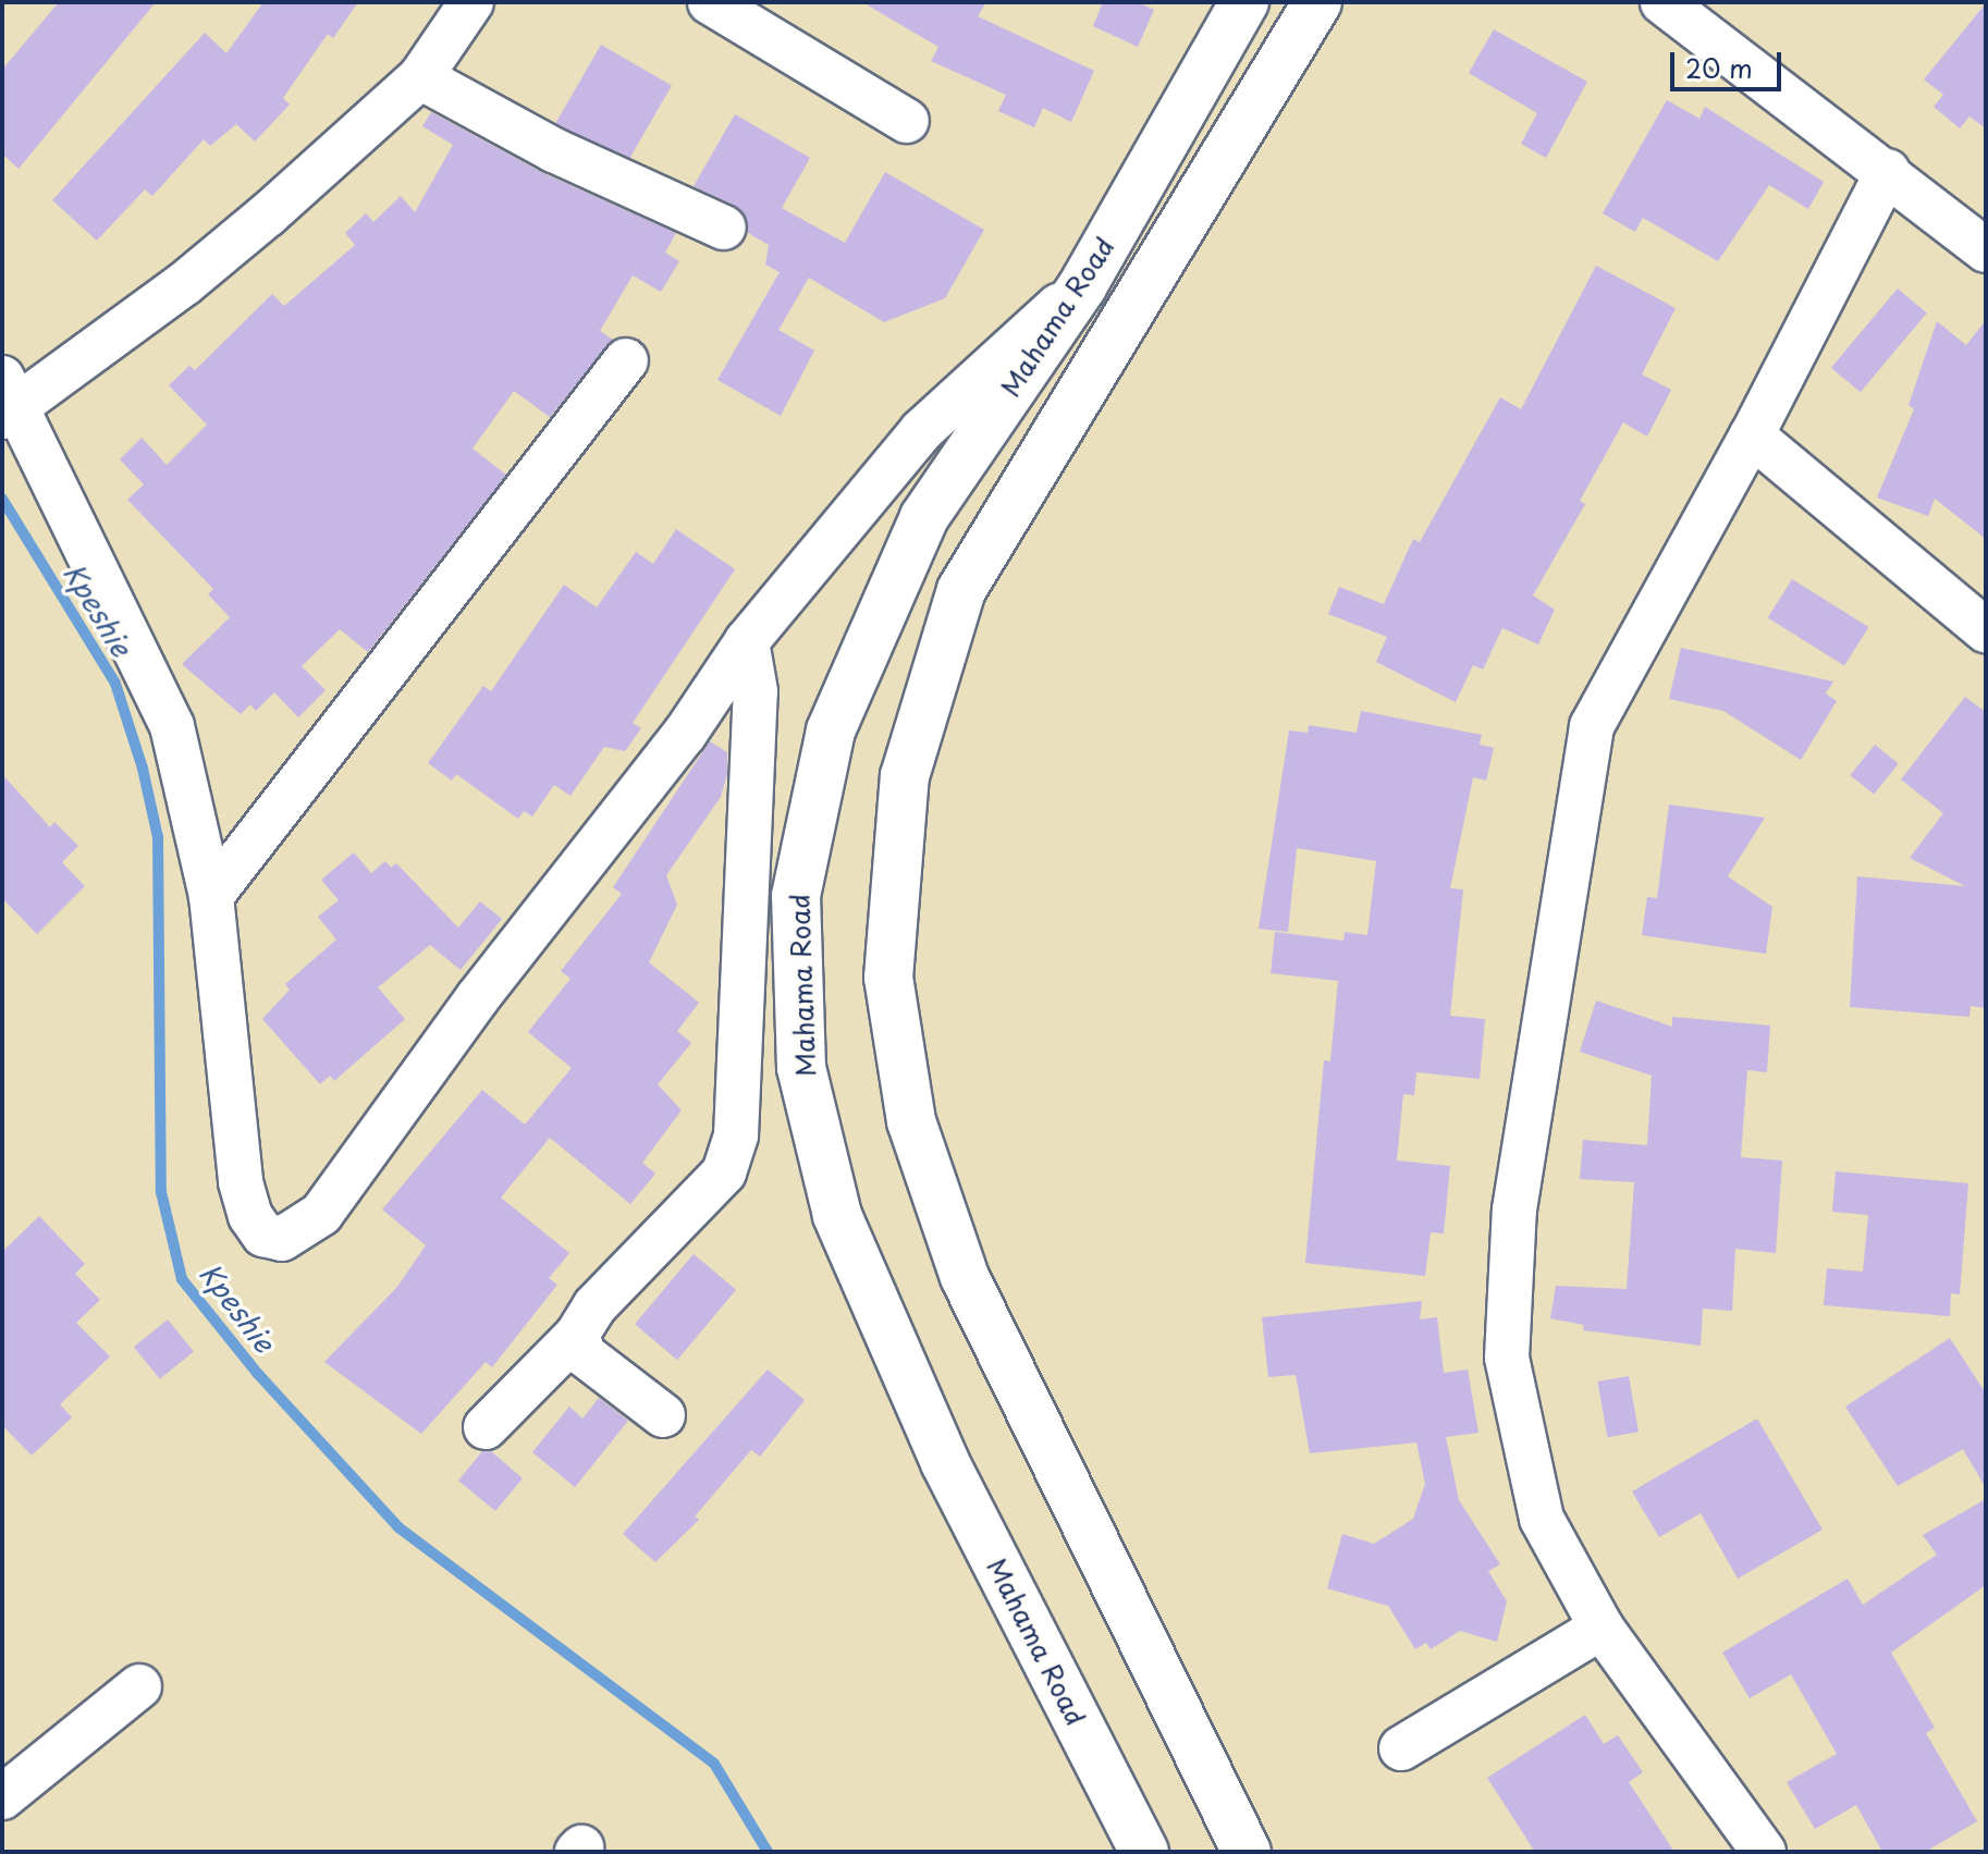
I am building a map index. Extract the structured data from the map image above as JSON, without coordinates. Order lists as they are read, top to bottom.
{
  "streets": {
    "street": ["Mahama Road"]
  },
  "water": ["Kpeshie"],
  "scale_bar": "20 m"
}
